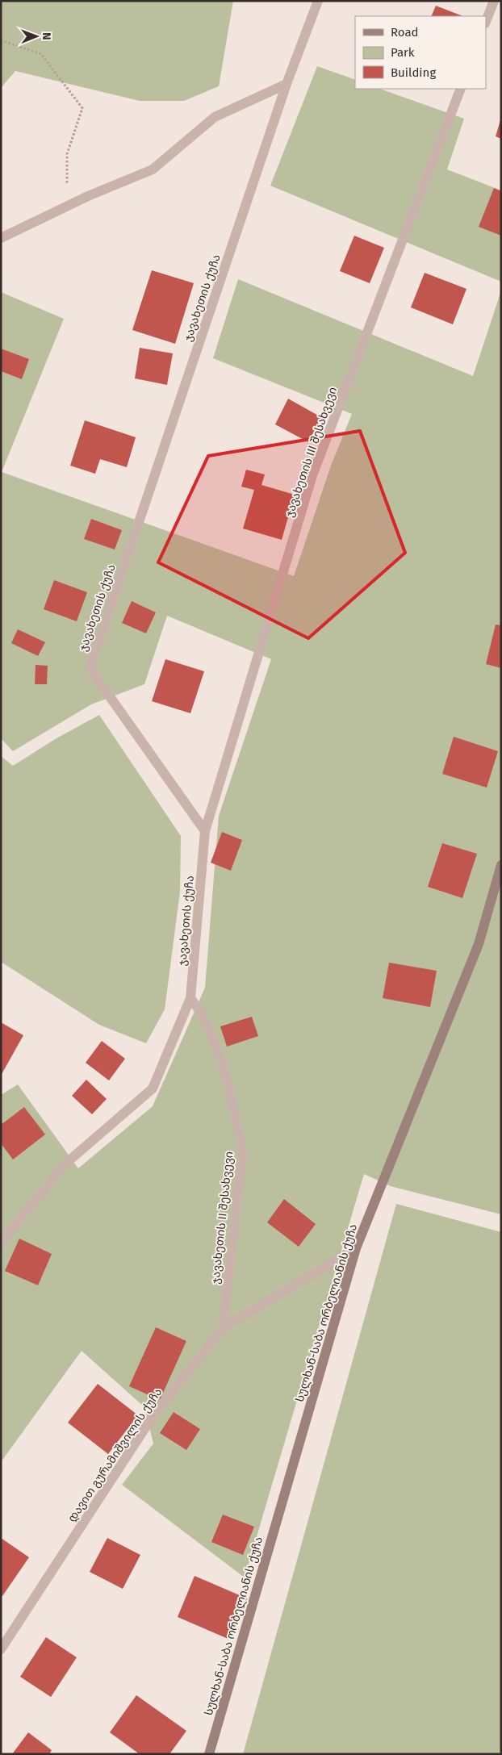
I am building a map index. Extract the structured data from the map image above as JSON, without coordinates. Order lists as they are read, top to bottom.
{
  "streets": {
    "street": [
      "ჯავახეთის ქუჩა",
      "ჯავახეთის III შესახვევი",
      "ჯავახეთის II შესახვევი",
      "სულხან-საბა ორბელიანის ქუჩა",
      "დავით გურამიშვილის ქუჩა"
    ]
  },
  "crossings": [
    ["ჯავახეთის ქუჩა", "ჯავახეთის III შესახვევი"],
    ["ჯავახეთის ქუჩა", "ჯავახეთის II შესახვევი"],
    ["ჯავახეთის II შესახვევი", "დავით გურამიშვილის ქუჩა"],
    ["სულხან-საბა ორბელიანის ქუჩა", "დავით გურამიშვილის ქუჩა"]
  ],
  "legend": ["Road", "Park", "Building"],
  "north": "right"
}
